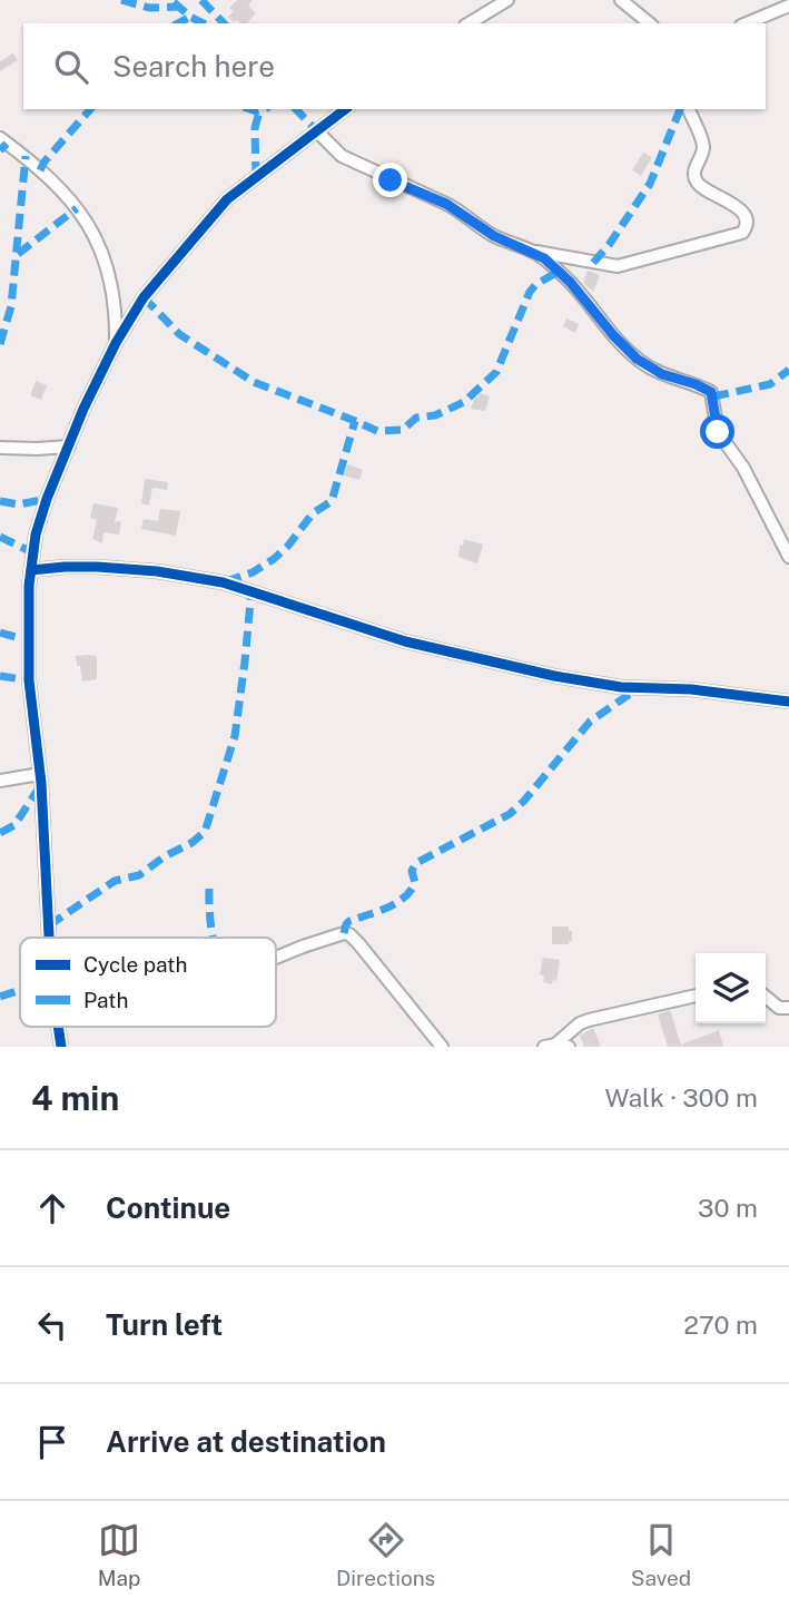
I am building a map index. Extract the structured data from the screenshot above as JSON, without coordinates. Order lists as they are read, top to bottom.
{
  "legend": ["Cycle path", "Path"],
  "page": {
    "search": "Search here",
    "heading": ["4 min", "Walk · 300 m"],
    "list": [
      ["Continue", "30 m"],
      ["Turn left", "270 m"],
      "Arrive at destination"
    ],
    "nav": ["Map", "Directions", "Saved"]
  }
}
